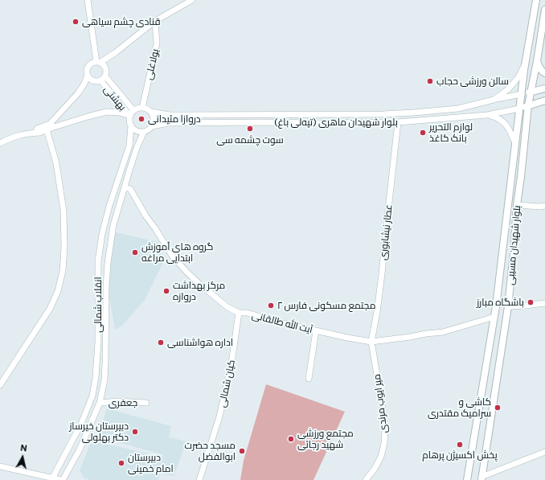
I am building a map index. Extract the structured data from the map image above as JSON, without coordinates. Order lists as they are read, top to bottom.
{
  "streets": {
    "main road": ["بلوار شهیدان مسیبی"],
    "street": [
      "بولاغلی",
      "بهشتی",
      "بلوار شهیدان ماهری (تپه‌لی باغ)",
      "عطار نیشابوری",
      "انقلاب شمالی",
      "آیت الله طالقانی",
      "کیان شمالی",
      "جعفری",
      "میر ایوب مرندی"
    ]
  },
  "crossings": [
    ["بولاغلی", "بهشتی"],
    ["بولاغلی", "بلوار شهیدان ماهری (تپه‌لی باغ)"],
    ["بولاغلی", "انقلاب شمالی"],
    ["بهشتی", "بلوار شهیدان ماهری (تپه‌لی باغ)"],
    ["بهشتی", "انقلاب شمالی"],
    ["بلوار شهیدان ماهری (تپه‌لی باغ)", "عطار نیشابوری"],
    ["بلوار شهیدان ماهری (تپه‌لی باغ)", "بلوار شهیدان مسیبی"],
    ["بلوار شهیدان ماهری (تپه‌لی باغ)", "انقلاب شمالی"],
    ["عطار نیشابوری", "آیت الله طالقانی"],
    ["عطار نیشابوری", "میر ایوب مرندی"],
    ["بلوار شهیدان مسیبی", "آیت الله طالقانی"],
    ["انقلاب شمالی", "آیت الله طالقانی"],
    ["انقلاب شمالی", "جعفری"],
    ["آیت الله طالقانی", "کیان شمالی"],
    ["آیت الله طالقانی", "میر ایوب مرندی"]
  ],
  "places": [
    "قنادی چشم سیاهی",
    "سالن ورزشی حجاب",
    "دروازا مئیدانی",
    "سوت چشمه سی",
    "لوازم التحریر بانک کاغذ",
    "گروه های آموزش ابتدایی مراغه",
    "مرکز بهداشت دروازه",
    "باشگاه مبارز",
    "مجتمع مسکونی فارس ۲",
    "اداره هواشناسی",
    "کاشی و سرامیک مقتدری",
    "دبیرستان خیرساز دکتر بهلولی",
    "مجتمع ورزشی شهید رجائی",
    "پخش اکسیژن پرهام",
    "مسجد حضرت ابوالفضل",
    "دبیرستان امام خمینی"
  ],
  "north": "top"
}
